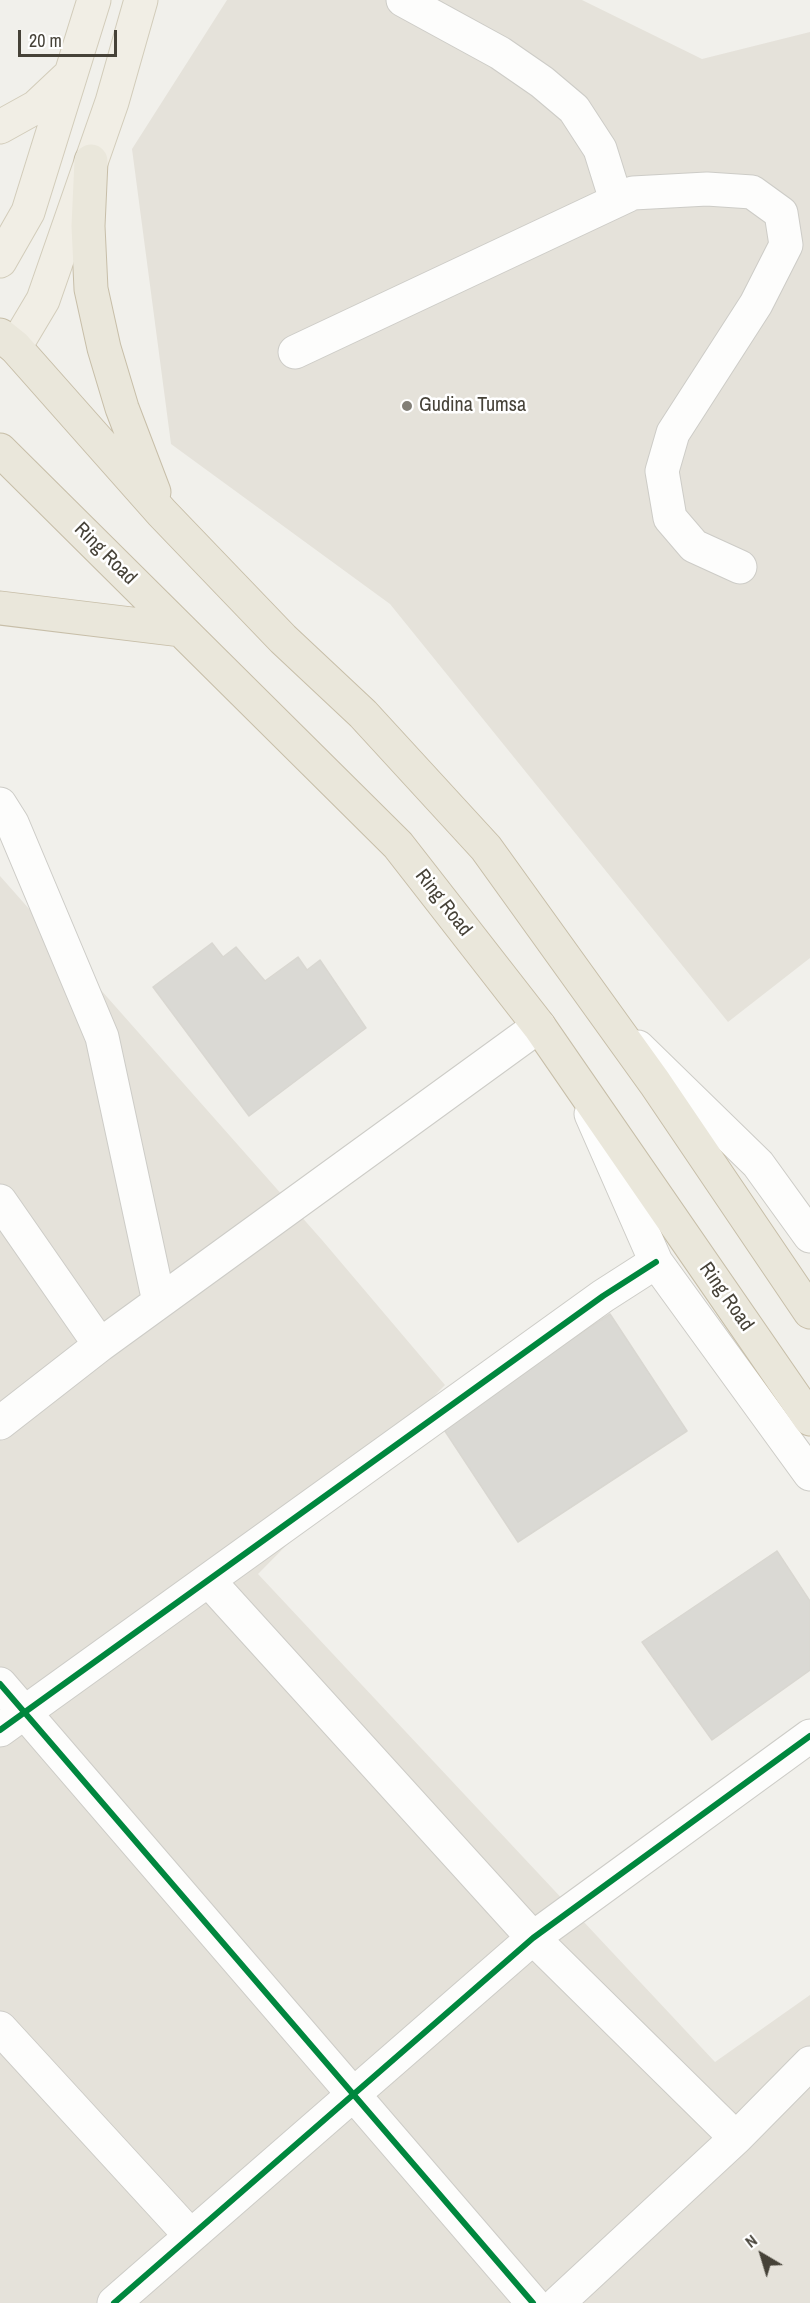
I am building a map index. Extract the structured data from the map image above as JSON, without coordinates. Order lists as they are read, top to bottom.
{
  "streets": {
    "highway": ["Ring Road"]
  },
  "places": ["Gudina Tumsa"],
  "scale_bar": "20 m",
  "north": "top left"
}
